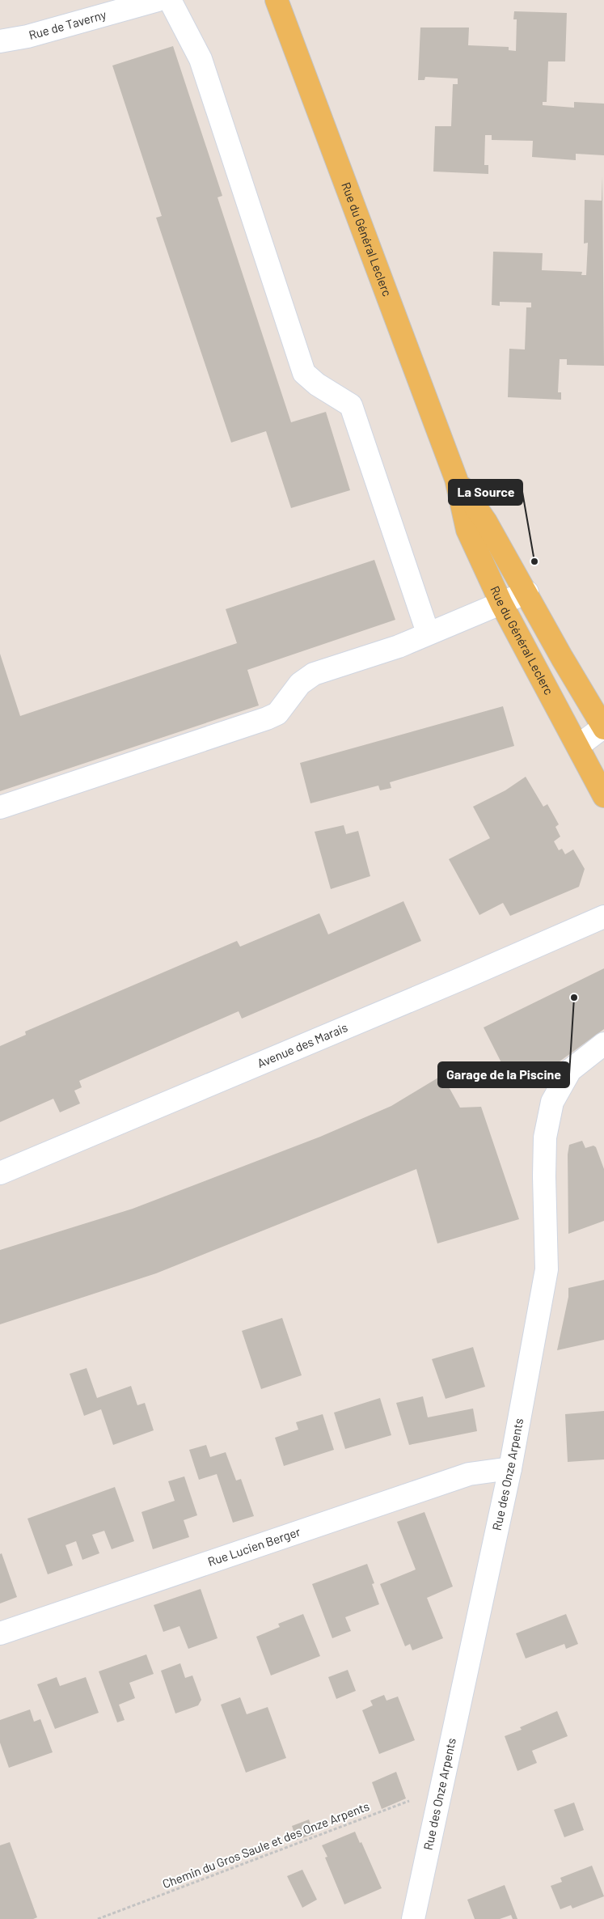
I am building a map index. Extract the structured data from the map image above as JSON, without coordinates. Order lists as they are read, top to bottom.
{
  "streets": {
    "main road": ["Rue du Général Leclerc"],
    "street": [
      "Rue de Taverny",
      "Avenue des Marais",
      "Rue des Onze Arpents",
      "Rue Lucien Berger"
    ],
    "path": ["Chemin du Gros Saule et des Onze Arpents"]
  },
  "crossings": [
    ["Rue des Onze Arpents", "Rue Lucien Berger"],
    ["Rue des Onze Arpents", "Chemin du Gros Saule et des Onze Arpents"]
  ],
  "places": ["La Source", "Garage de la Piscine"]
}
